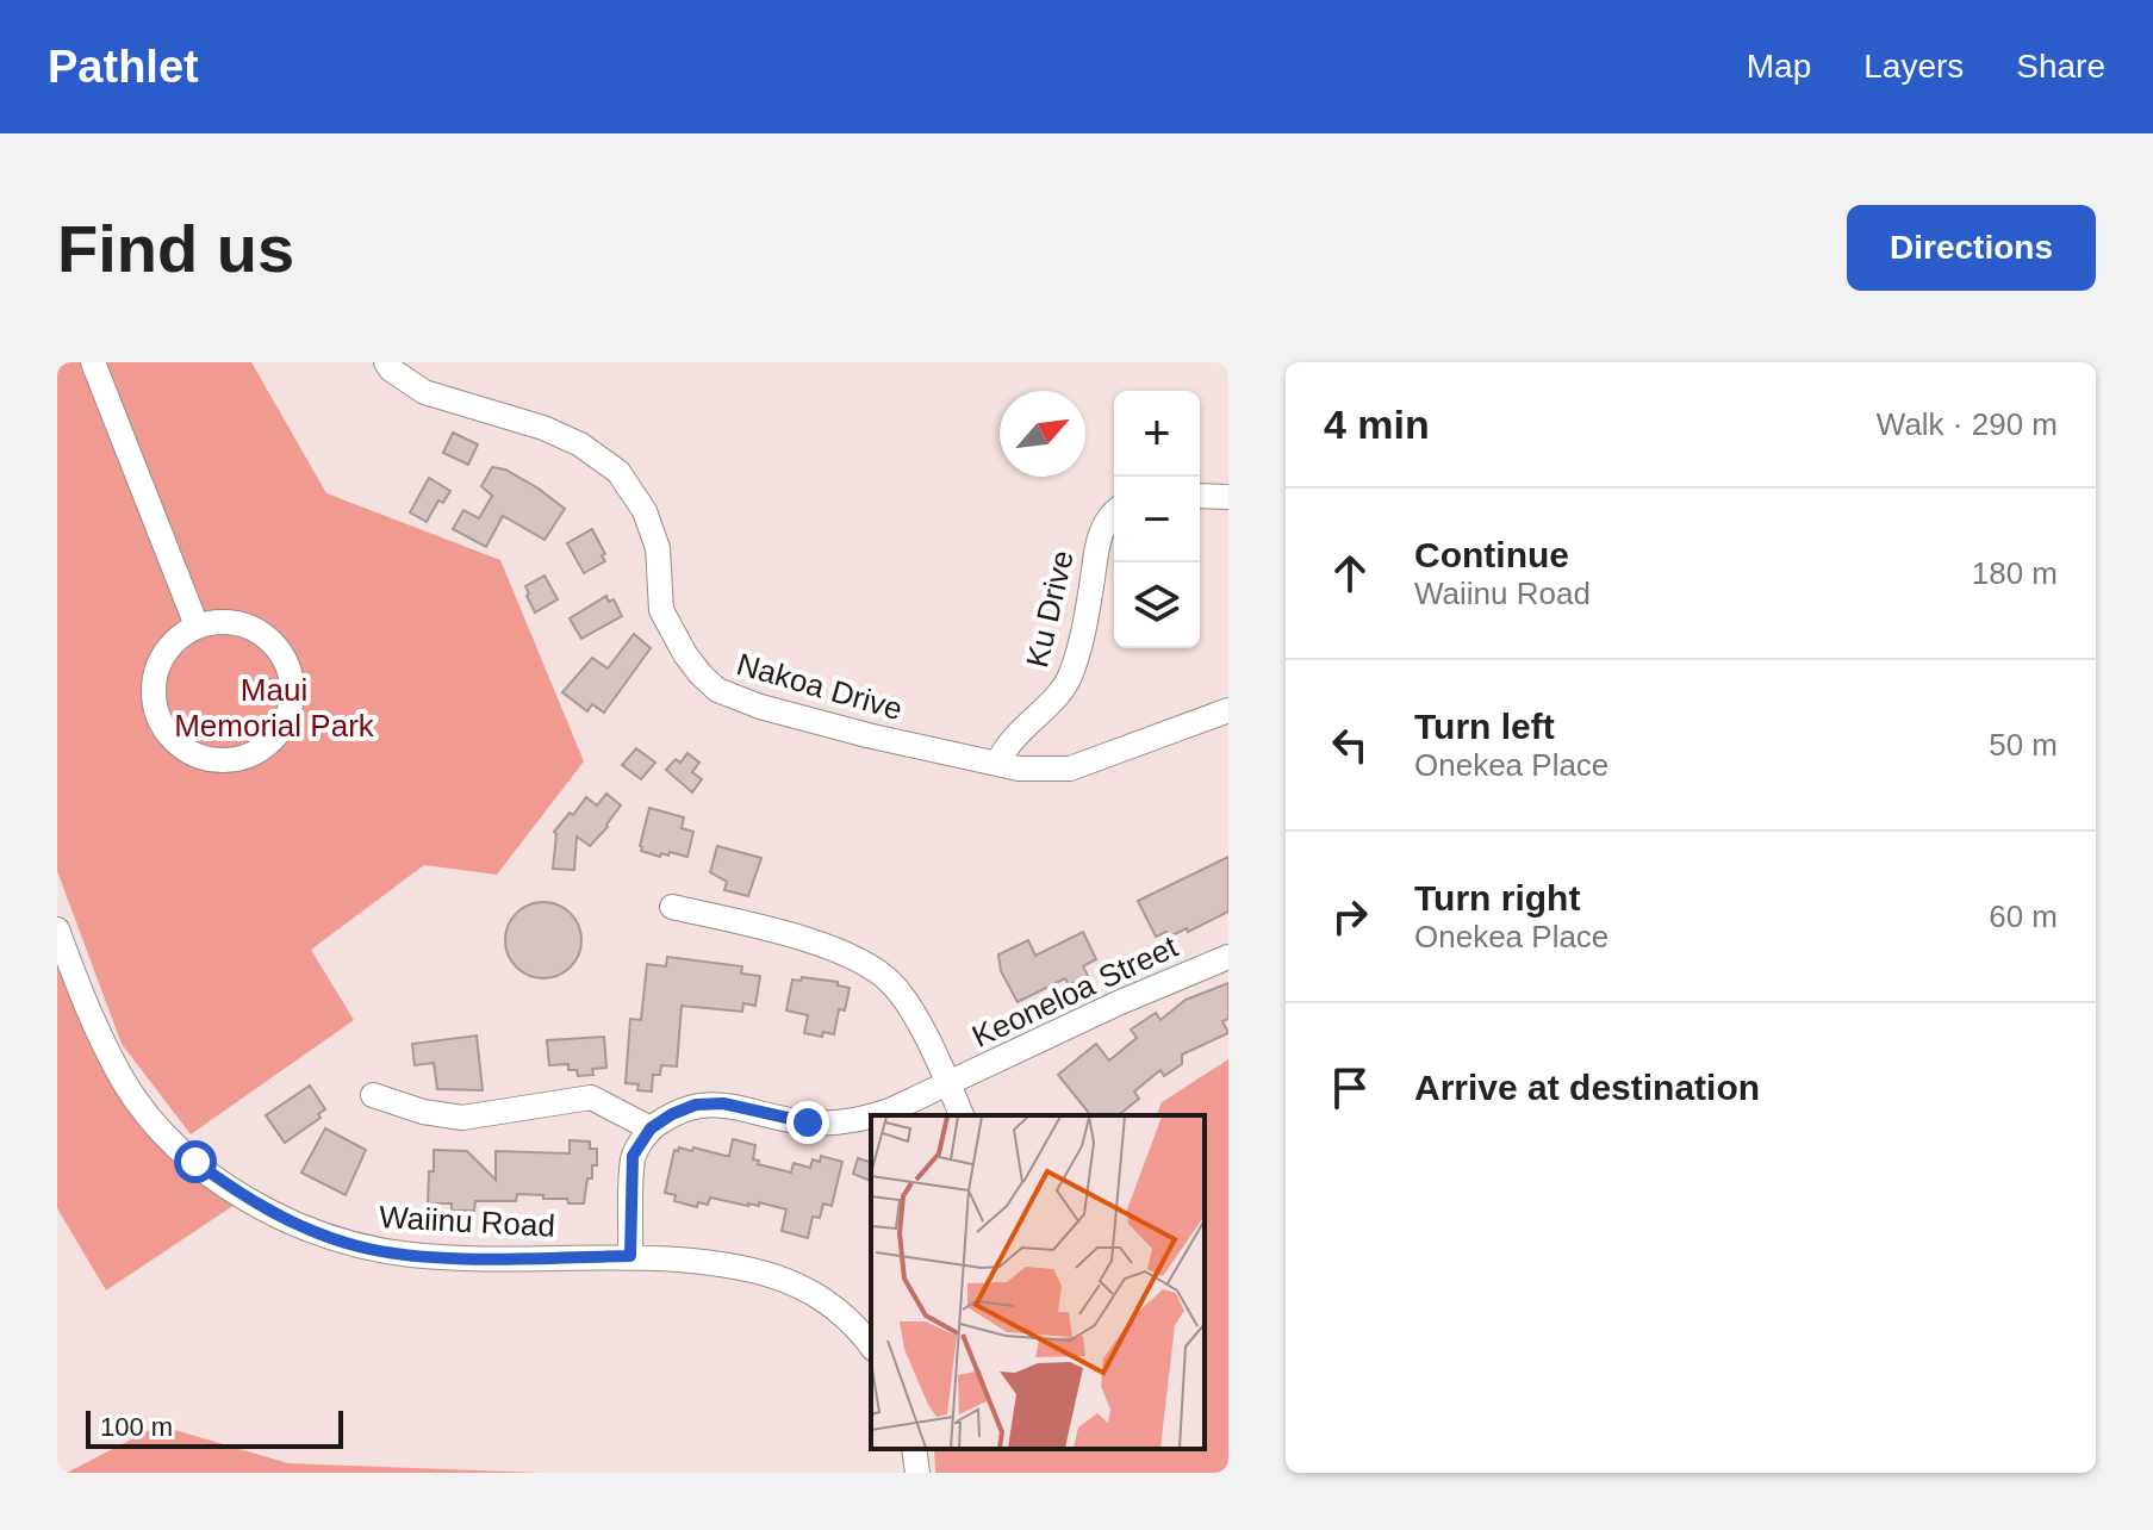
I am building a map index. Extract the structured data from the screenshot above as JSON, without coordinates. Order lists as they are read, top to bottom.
{
  "streets": {
    "street": [
      "Ku Drive",
      "Nakoa Drive",
      "Keoneloa Street",
      "Waiinu Road"
    ]
  },
  "crossings": [
    ["Ku Drive", "Nakoa Drive"]
  ],
  "parks": ["Maui Memorial Park"],
  "scale_bar": "100 m",
  "north": "top right",
  "page": {
    "header": "Pathlet",
    "nav": ["Map", "Layers", "Share"],
    "buttons": "Directions",
    "title": "Find us",
    "heading": ["4 min", "Walk · 290 m"],
    "map_buttons": ["+", "−"],
    "list": [
      ["Continue", "Waiinu Road", "180 m"],
      ["Turn left", "Onekea Place", "50 m"],
      ["Turn right", "Onekea Place", "60 m"],
      "Arrive at destination"
    ],
    "scale": "100 m"
  }
}
